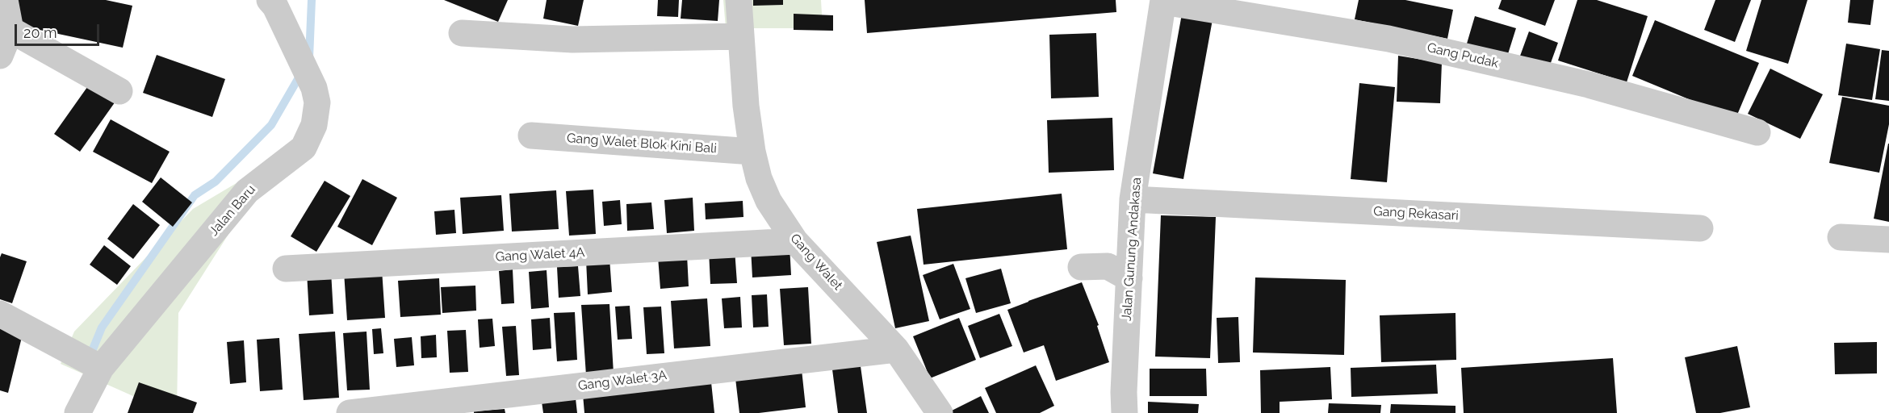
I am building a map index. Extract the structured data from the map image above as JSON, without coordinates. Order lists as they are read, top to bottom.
{
  "streets": {
    "street": [
      "Gang Pudak",
      "Gang Walet Blok Kini Bali",
      "Jalan Baru",
      "Gang Rekasari",
      "Jalan Gunung Andakasa",
      "Gang Walet 4A",
      "Gang Walet",
      "Gang Walet 3A"
    ]
  },
  "crossings": [
    ["Gang Pudak", "Jalan Gunung Andakasa"],
    ["Gang Walet Blok Kini Bali", "Gang Walet"],
    ["Gang Rekasari", "Jalan Gunung Andakasa"],
    ["Gang Walet 4A", "Gang Walet"],
    ["Gang Walet", "Gang Walet 3A"]
  ],
  "scale_bar": "20 m"
}
